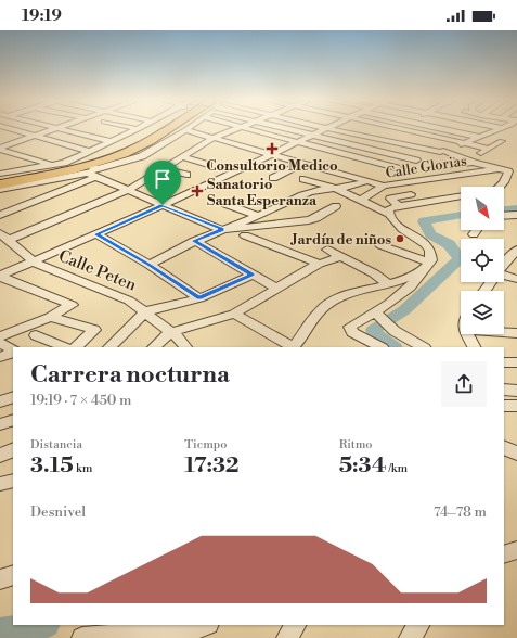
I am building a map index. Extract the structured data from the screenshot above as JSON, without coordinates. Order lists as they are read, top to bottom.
{
  "streets": {
    "street": ["Calle Glorias", "Calle Peten"]
  },
  "places": {
    "health": ["Consultorio Medico", "Sanatorio Santa Esperanza"],
    "other": ["Jardín de niños"]
  },
  "north": "bottom right",
  "page": {
    "status": "19:19",
    "heading": ["Carrera nocturna", "19:19 · 7 × 450 m"],
    "stats": [
      ["Distancia", "3.15 km"],
      ["Tiempo", "17:32"],
      ["Ritmo", "5:34 /km"]
    ],
    "chart": ["Desnivel", "74–78 m"]
  }
}
